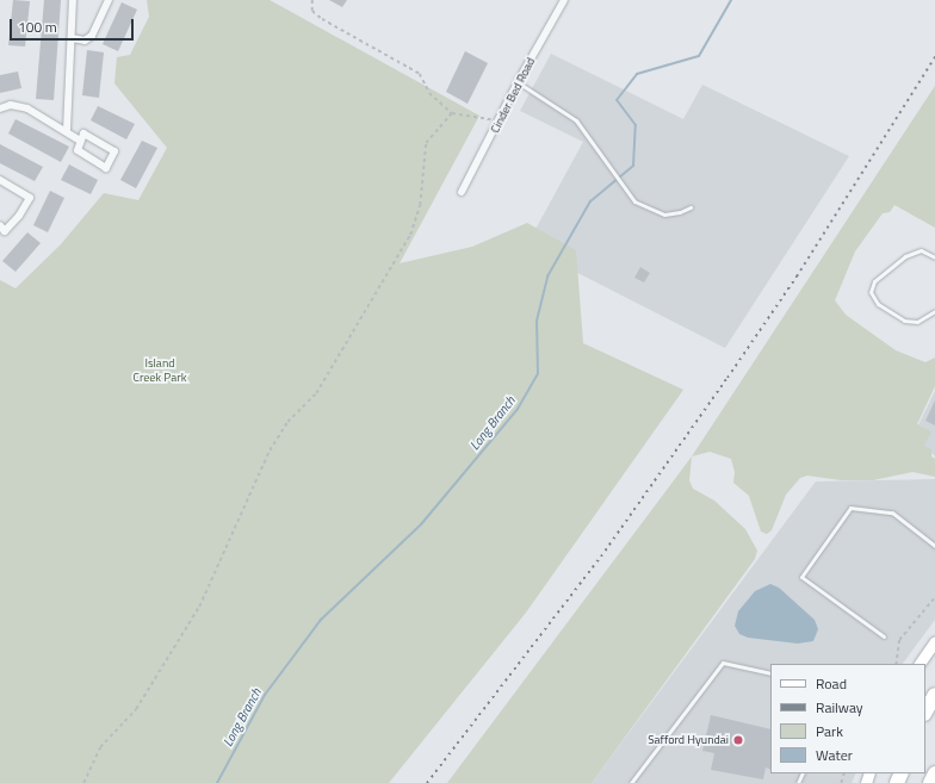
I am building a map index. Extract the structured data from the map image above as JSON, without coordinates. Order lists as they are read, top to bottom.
{
  "streets": {
    "street": ["Cinder Bed Road"]
  },
  "water": ["Long Branch"],
  "parks": ["Island Creek Park"],
  "places": ["Safford Hyundai"],
  "legend": [
    "Road",
    "Railway",
    "Park",
    "Water"
  ],
  "scale_bar": "100 m"
}
